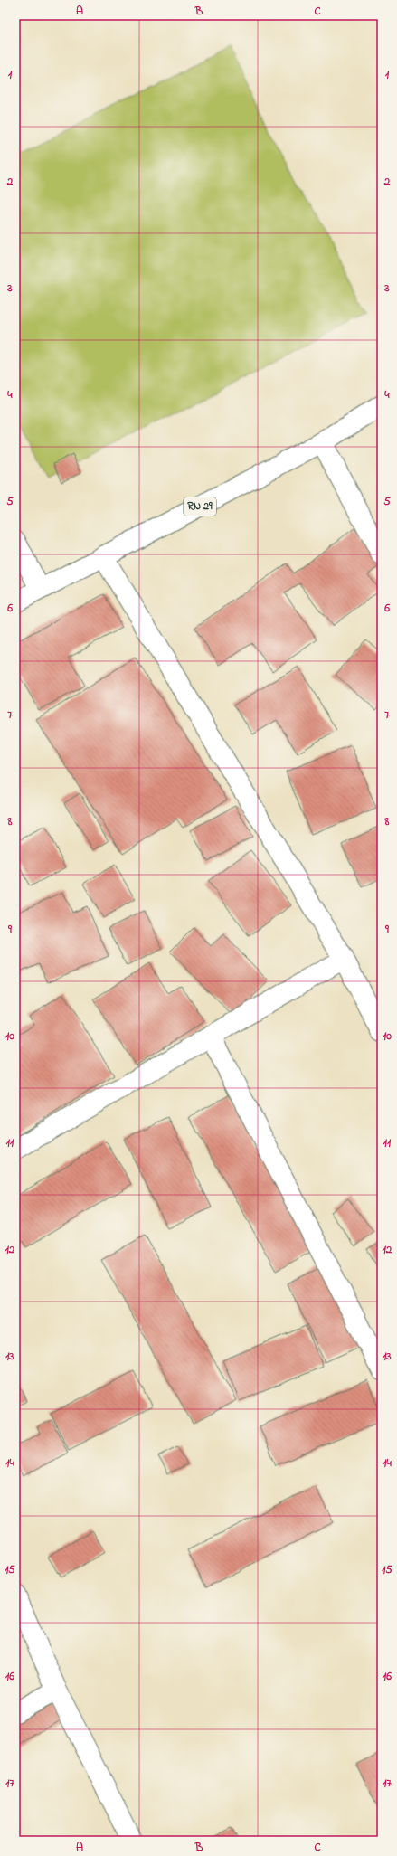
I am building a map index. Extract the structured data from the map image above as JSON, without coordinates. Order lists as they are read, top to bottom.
{
  "streets": {
    "street": ["RN 29"]
  },
  "grid": {
    "columns": ["A", "B", "C"],
    "rows": [
      "1",
      "2",
      "3",
      "4",
      "5",
      "6",
      "7",
      "8",
      "9",
      "10",
      "11",
      "12",
      "13",
      "14",
      "15",
      "16",
      "17"
    ]
  }
}
